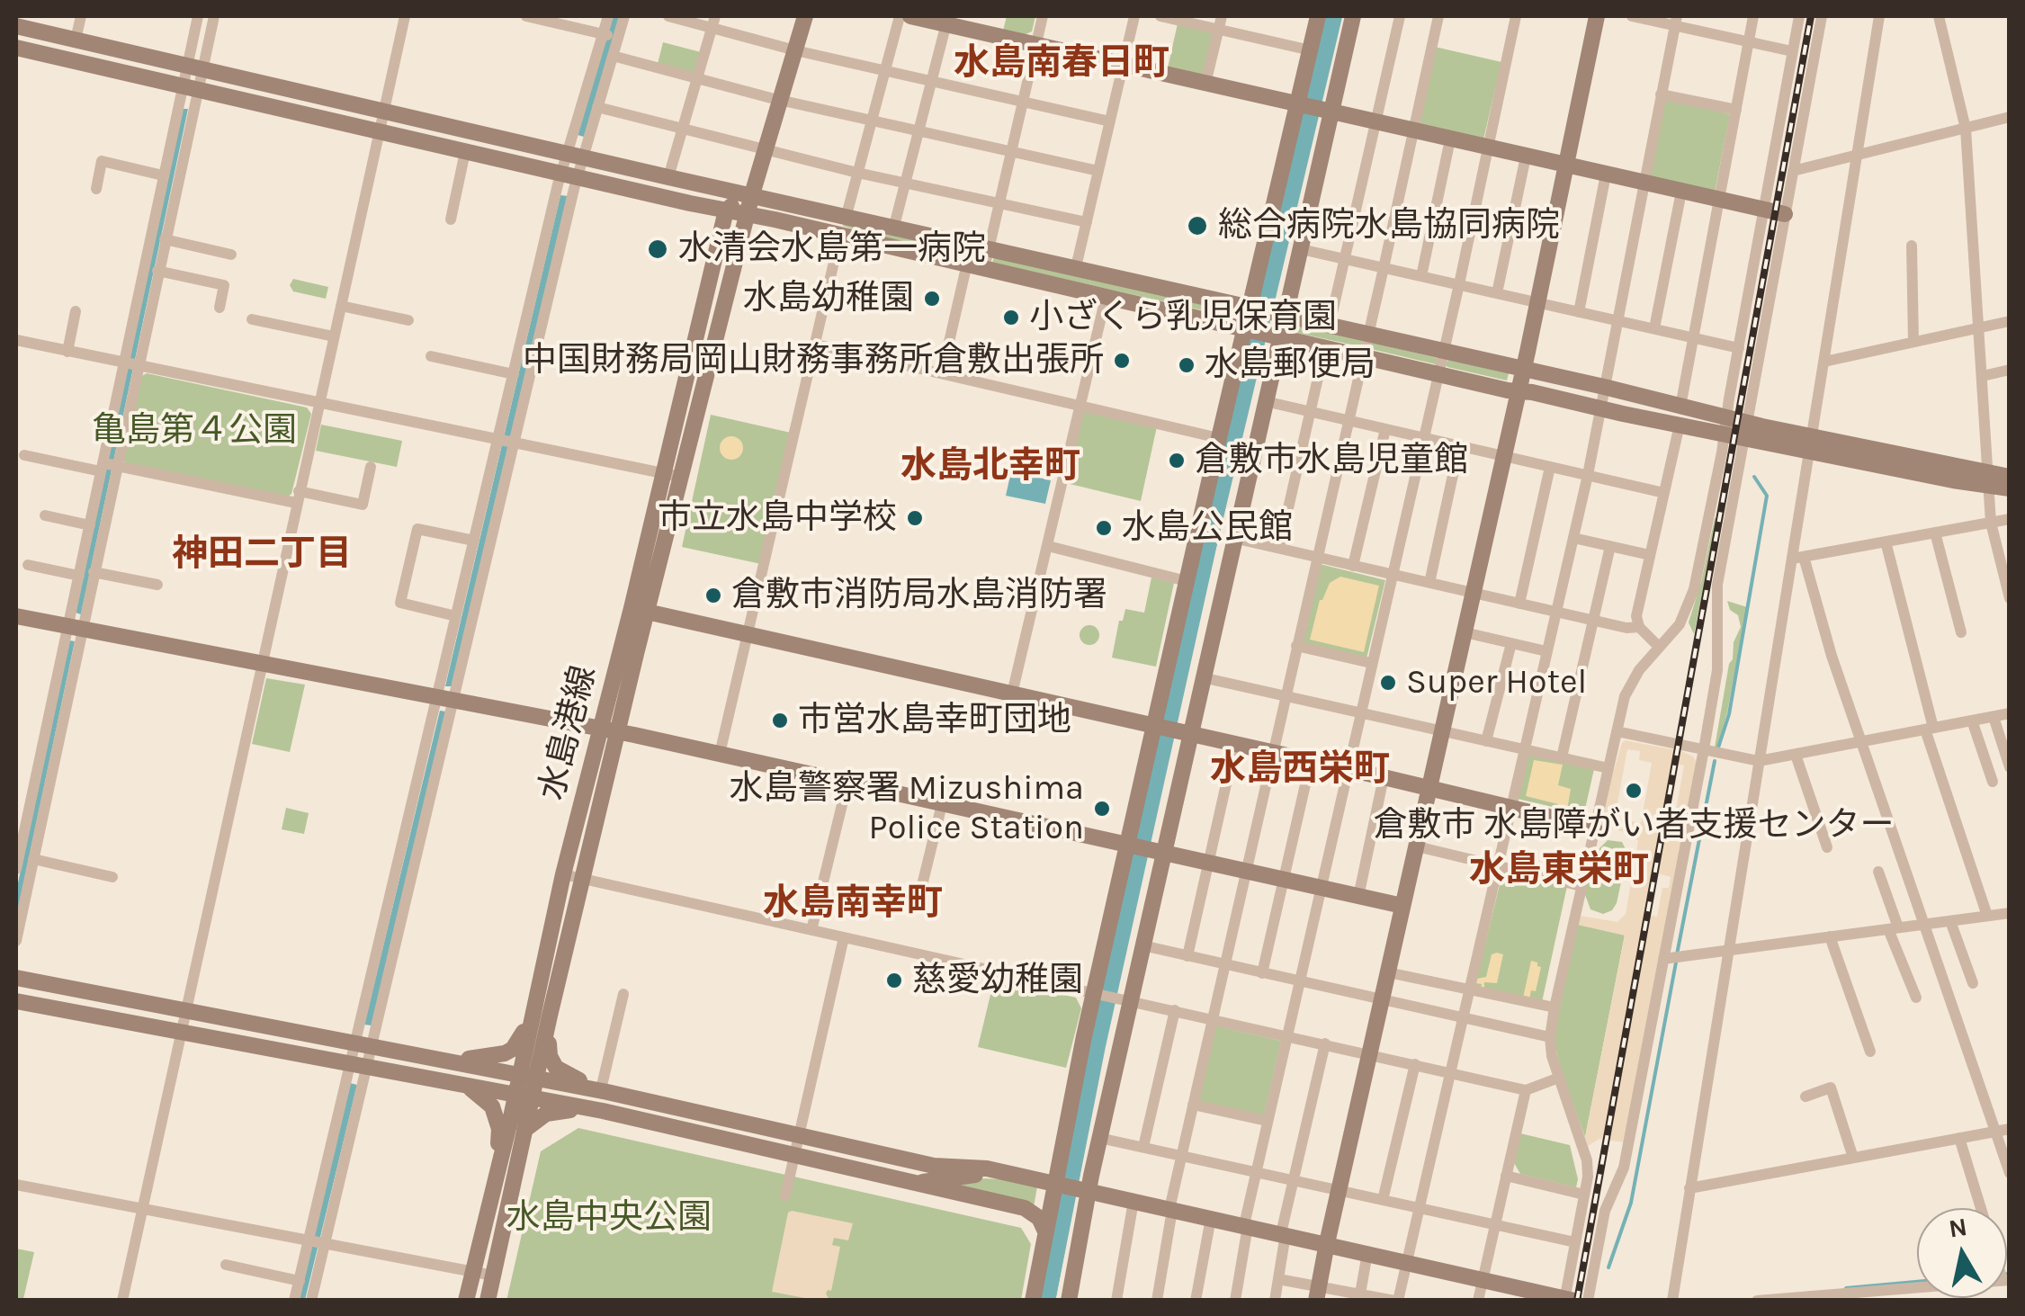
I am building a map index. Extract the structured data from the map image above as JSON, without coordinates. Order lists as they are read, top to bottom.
{
  "streets": {
    "street": ["水島港線"]
  },
  "districts": [
    "水島南春日町",
    "水島北幸町",
    "神田二丁目",
    "水島西栄町",
    "水島東栄町",
    "水島南幸町"
  ],
  "parks": ["亀島第４公園", "水島中央公園"],
  "places": [
    "総合病院水島協同病院",
    "水清会水島第一病院",
    "水島幼稚園",
    "小ざくら乳児保育園",
    "中国財務局岡山財務事務所倉敷出張所",
    "水島郵便局",
    "倉敷市水島児童館",
    "市立水島中学校",
    "水島公民館",
    "倉敷市消防局水島消防署",
    "Super Hotel",
    "市営水島幸町団地",
    "倉敷市 水島障がい者支援センター",
    "水島警察署 Mizushima Police Station",
    "慈愛幼稚園"
  ],
  "north": "top"
}
